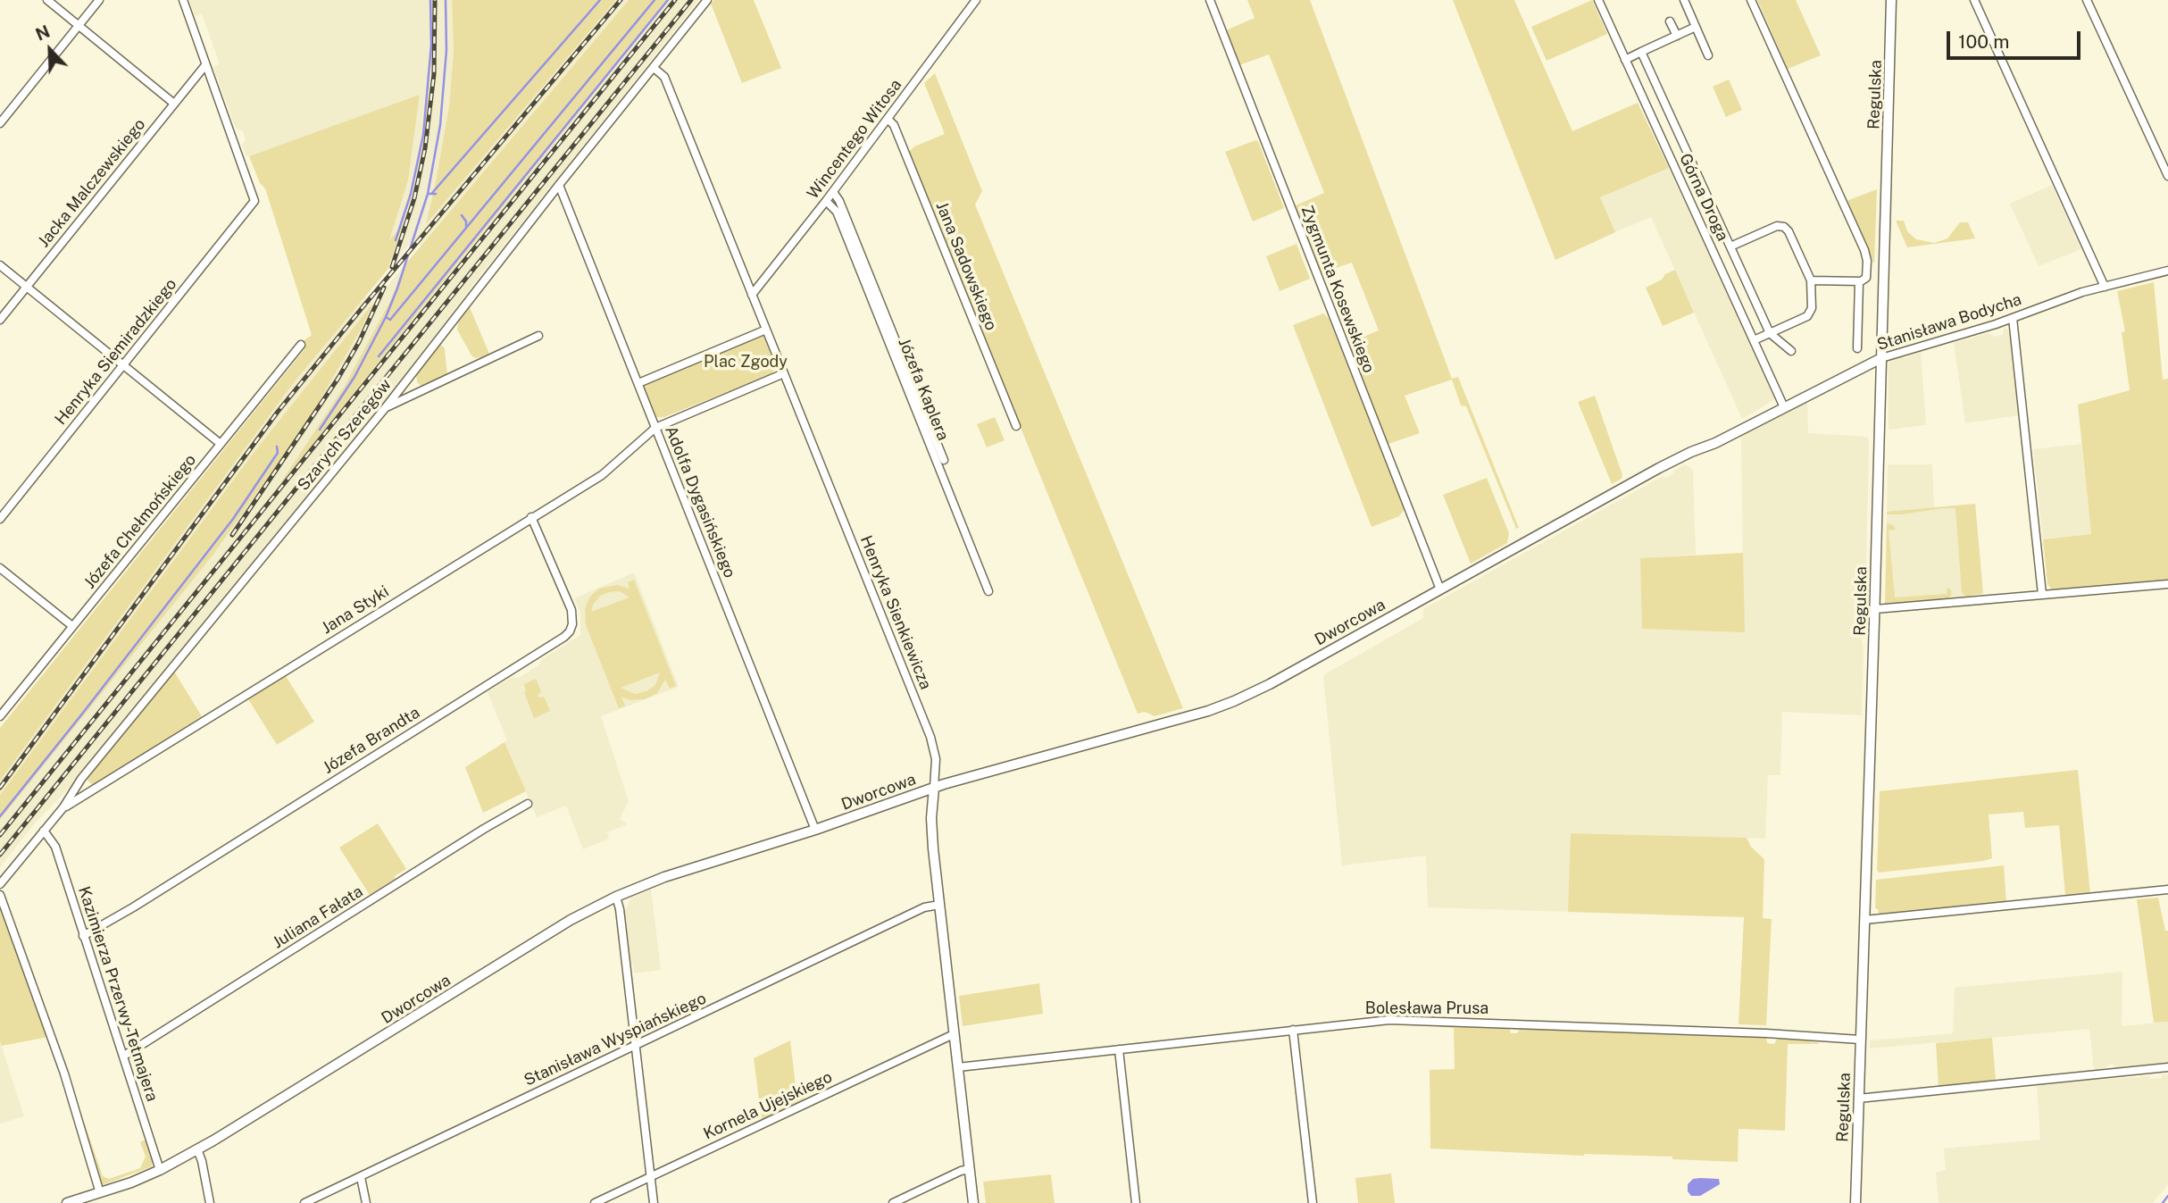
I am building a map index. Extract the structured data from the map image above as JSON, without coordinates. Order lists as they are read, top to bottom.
{
  "streets": {
    "street": [
      "Regulska",
      "Wincentego Witosa",
      "Jacka Malczewskiego",
      "Górna Droga",
      "Jana Sadowskiego",
      "Zygmunta Kosewskiego",
      "Stanisława Bodycha",
      "Henryka Siemiradzkiego",
      "Józefa Kaplera",
      "Szarych Szeregów",
      "Adolfa Dygasińskiego",
      "Józefa Chełmońskiego",
      "Jana Styki",
      "Henryka Sienkiewicza",
      "Dworcowa",
      "Józefa Brandta",
      "Juliana Fałata",
      "Kazimierza Przerwy-Tetmajera",
      "Bolesława Prusa",
      "Stanisława Wyspiańskiego",
      "Kornela Ujejskiego"
    ]
  },
  "crossings": [
    ["Regulska", "Stanisława Bodycha"],
    ["Regulska", "Bolesława Prusa"],
    ["Wincentego Witosa", "Jana Sadowskiego"],
    ["Wincentego Witosa", "Józefa Kaplera"],
    ["Wincentego Witosa", "Henryka Sienkiewicza"],
    ["Jacka Malczewskiego", "Henryka Siemiradzkiego"],
    ["Górna Droga", "Stanisława Bodycha"],
    ["Zygmunta Kosewskiego", "Dworcowa"],
    ["Stanisława Bodycha", "Dworcowa"],
    ["Szarych Szeregów", "Adolfa Dygasińskiego"],
    ["Szarych Szeregów", "Jana Styki"],
    ["Szarych Szeregów", "Henryka Sienkiewicza"],
    ["Szarych Szeregów", "Kazimierza Przerwy-Tetmajera"],
    ["Adolfa Dygasińskiego", "Jana Styki"],
    ["Adolfa Dygasińskiego", "Dworcowa"],
    ["Jana Styki", "Józefa Brandta"],
    ["Henryka Sienkiewicza", "Dworcowa"],
    ["Henryka Sienkiewicza", "Bolesława Prusa"],
    ["Henryka Sienkiewicza", "Stanisława Wyspiańskiego"],
    ["Henryka Sienkiewicza", "Kornela Ujejskiego"],
    ["Dworcowa", "Kazimierza Przerwy-Tetmajera"],
    ["Józefa Brandta", "Kazimierza Przerwy-Tetmajera"],
    ["Juliana Fałata", "Kazimierza Przerwy-Tetmajera"]
  ],
  "parks": ["Plac Zgody"],
  "scale_bar": "100 m",
  "north": "top left"
}
